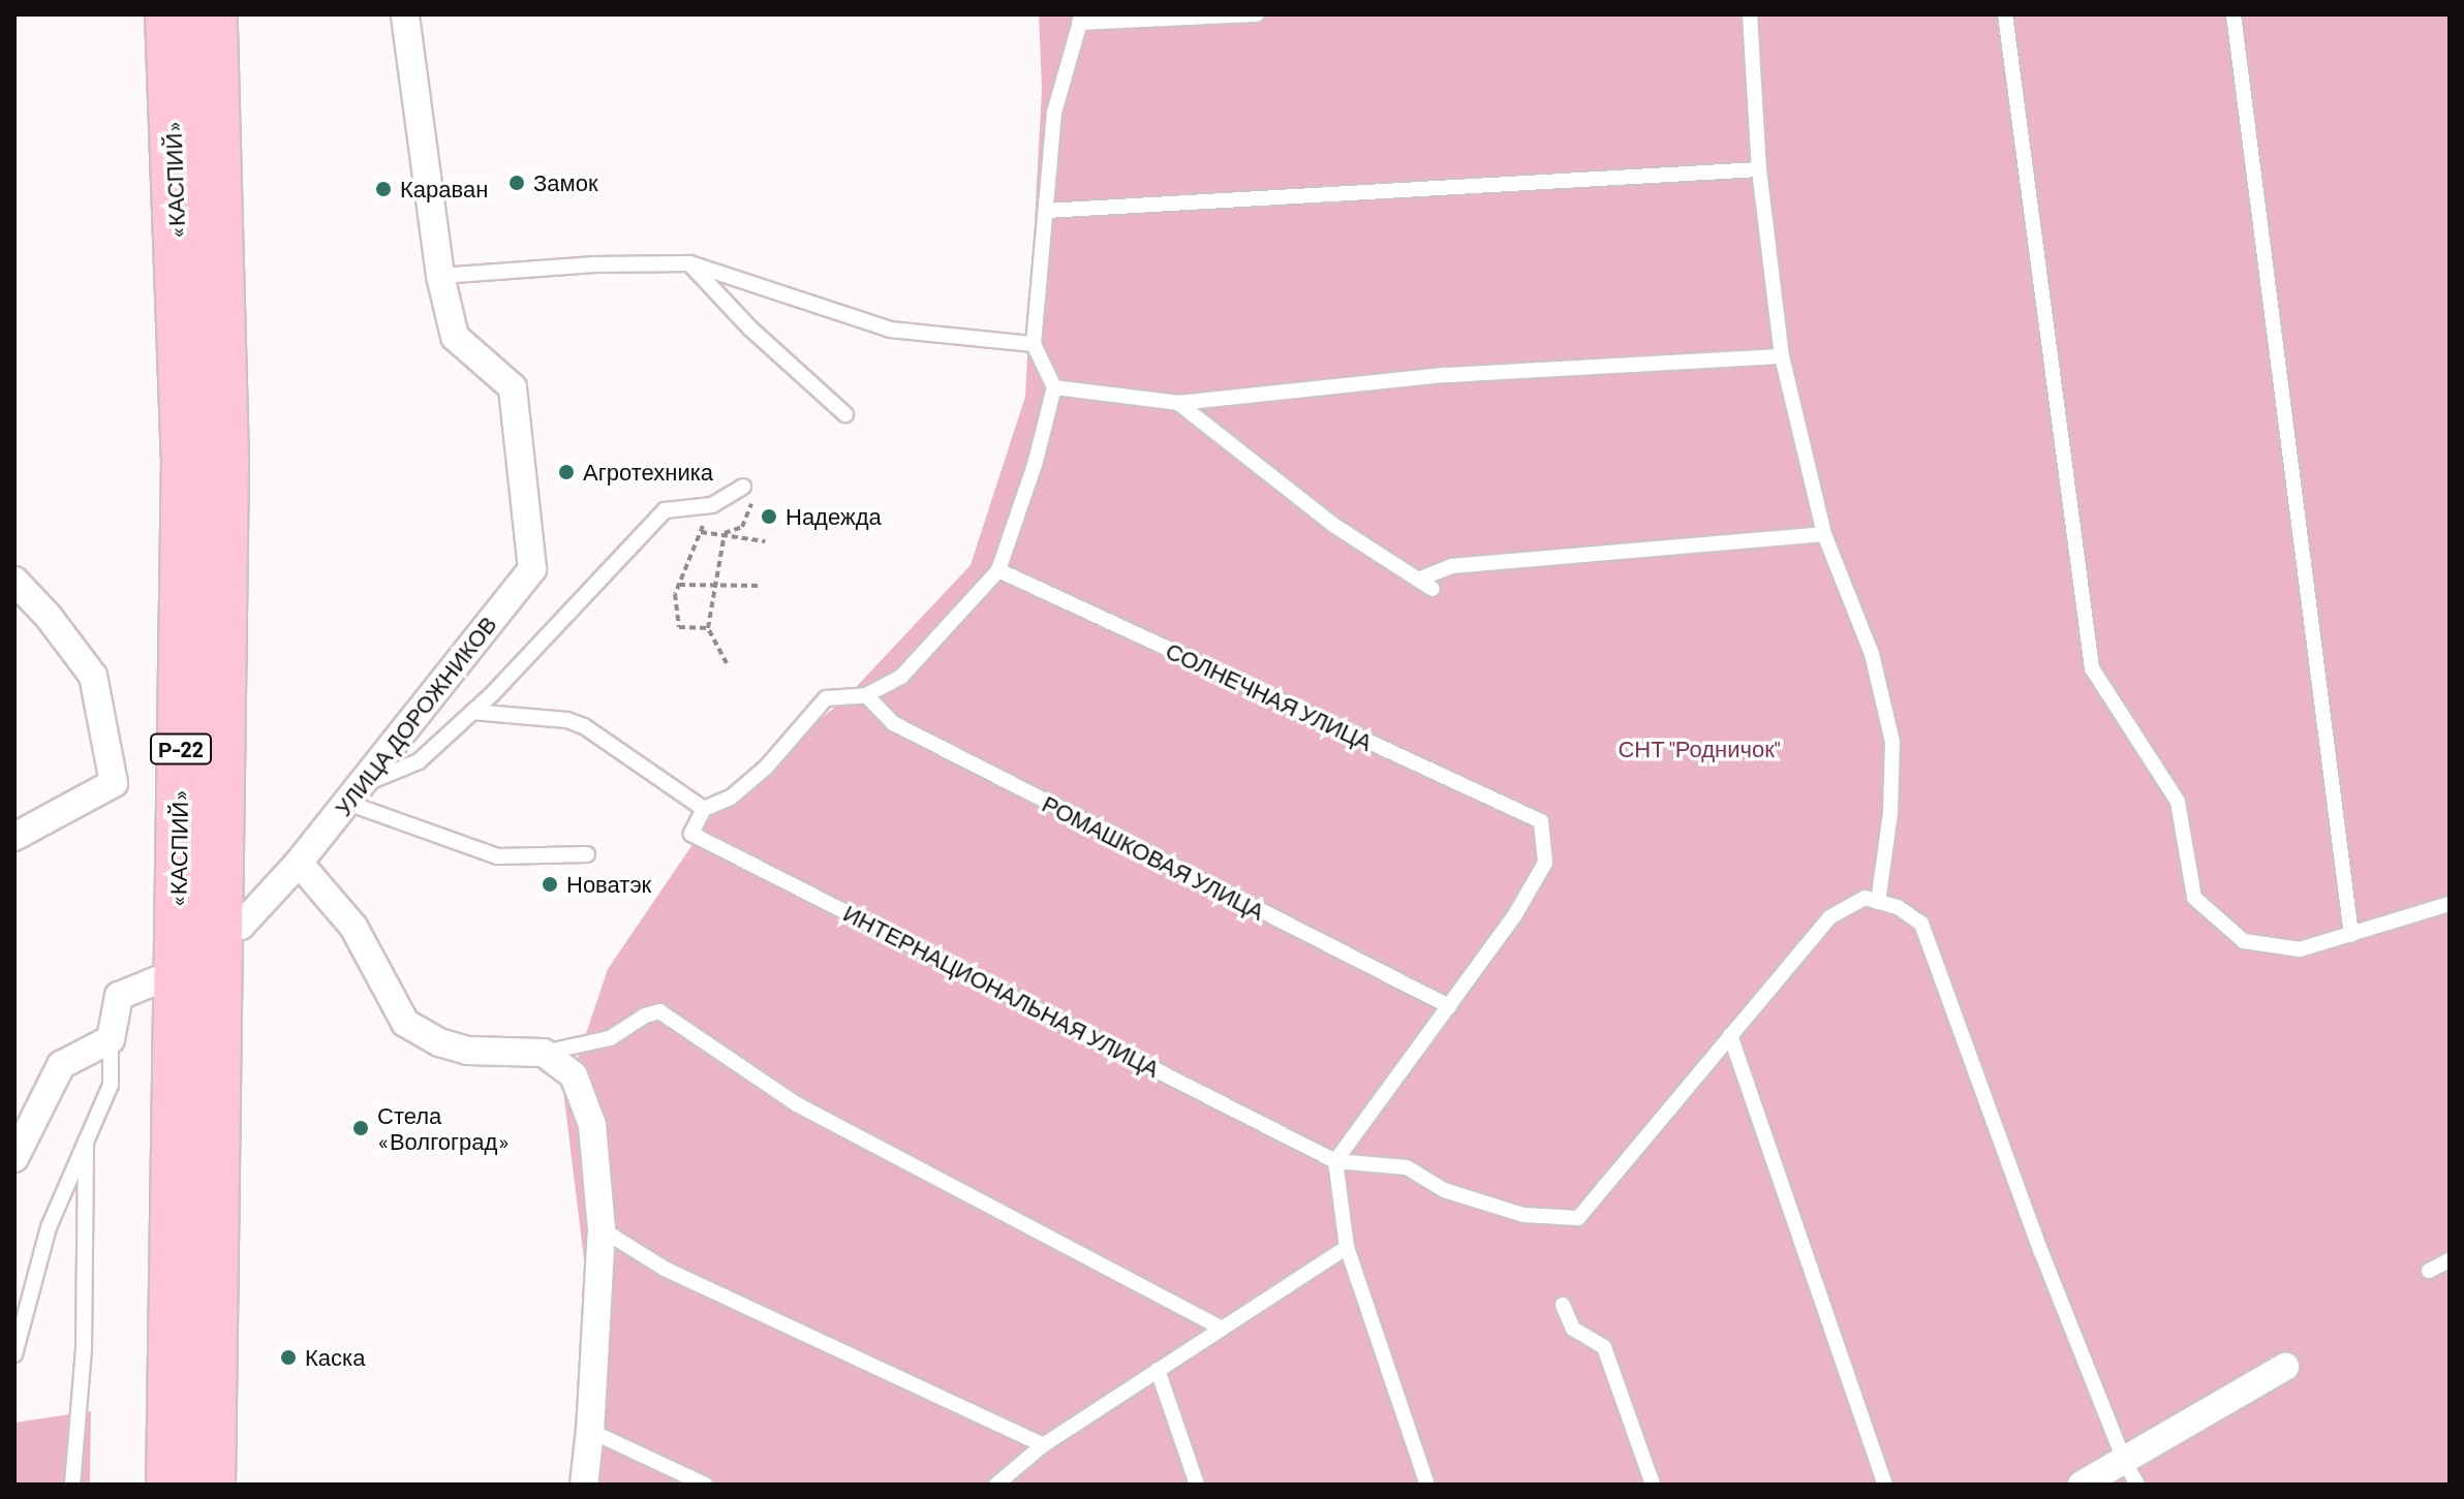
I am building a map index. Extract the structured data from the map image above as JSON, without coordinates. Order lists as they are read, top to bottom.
{
  "streets": {
    "highway": ["«КАСПИЙ»", "Р-22"],
    "street": ["УЛИЦА ДОРОЖНИКОВ"],
    "lane": ["СОЛНЕЧНАЯ УЛИЦА", "РОМАШКОВАЯ УЛИЦА", "ИНТЕРНАЦИОНАЛЬНАЯ УЛИЦА"]
  },
  "crossings": [
    ["«КАСПИЙ»", "УЛИЦА ДОРОЖНИКОВ"],
    ["СОЛНЕЧНАЯ УЛИЦА", "РОМАШКОВАЯ УЛИЦА"]
  ],
  "parks": ["СНТ \"Родничок\""],
  "places": [
    "Замок",
    "Караван",
    "Агротехника",
    "Надежда",
    "Новатэк",
    "Стела «Волгоград»",
    "Каска"
  ]
}
